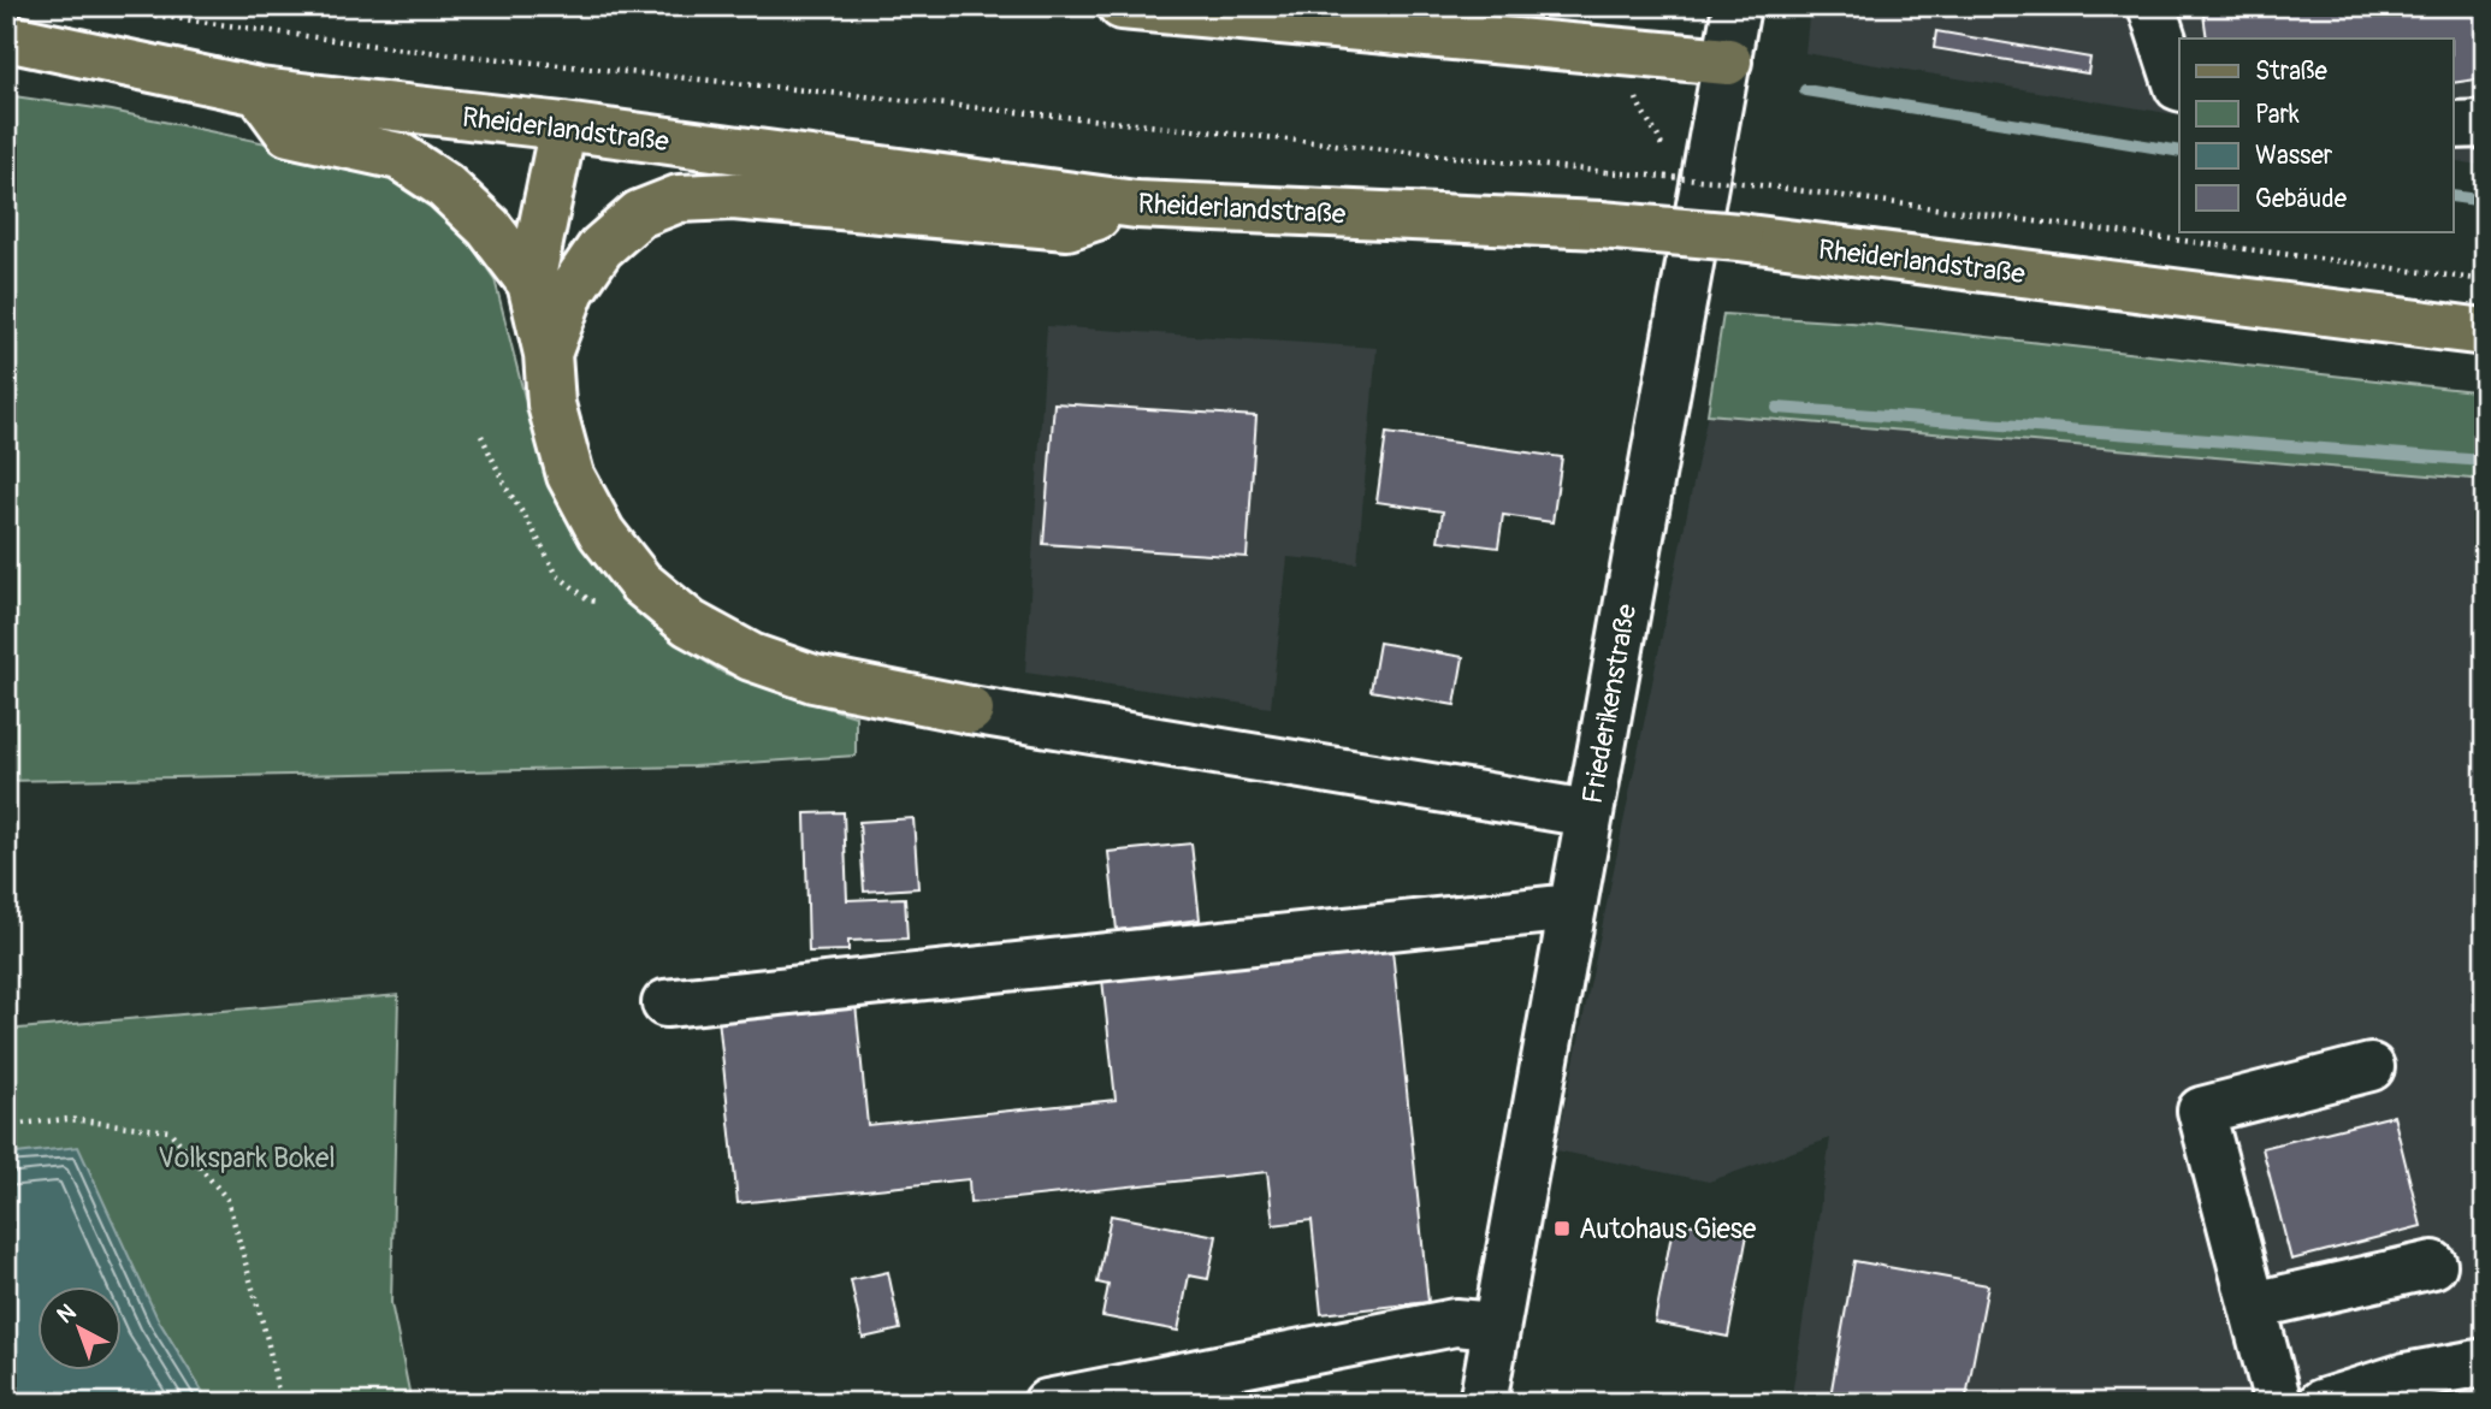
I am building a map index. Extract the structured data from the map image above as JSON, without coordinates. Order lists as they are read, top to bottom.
{
  "streets": {
    "main road": ["Rheiderlandstraße"],
    "street": ["Friederikenstraße"]
  },
  "parks": ["Volkspark Bokel"],
  "places": {
    "transit": ["Autohaus Giese"]
  },
  "legend": [
    "Straße",
    "Park",
    "Wasser",
    "Gebäude"
  ],
  "north": "top left"
}
